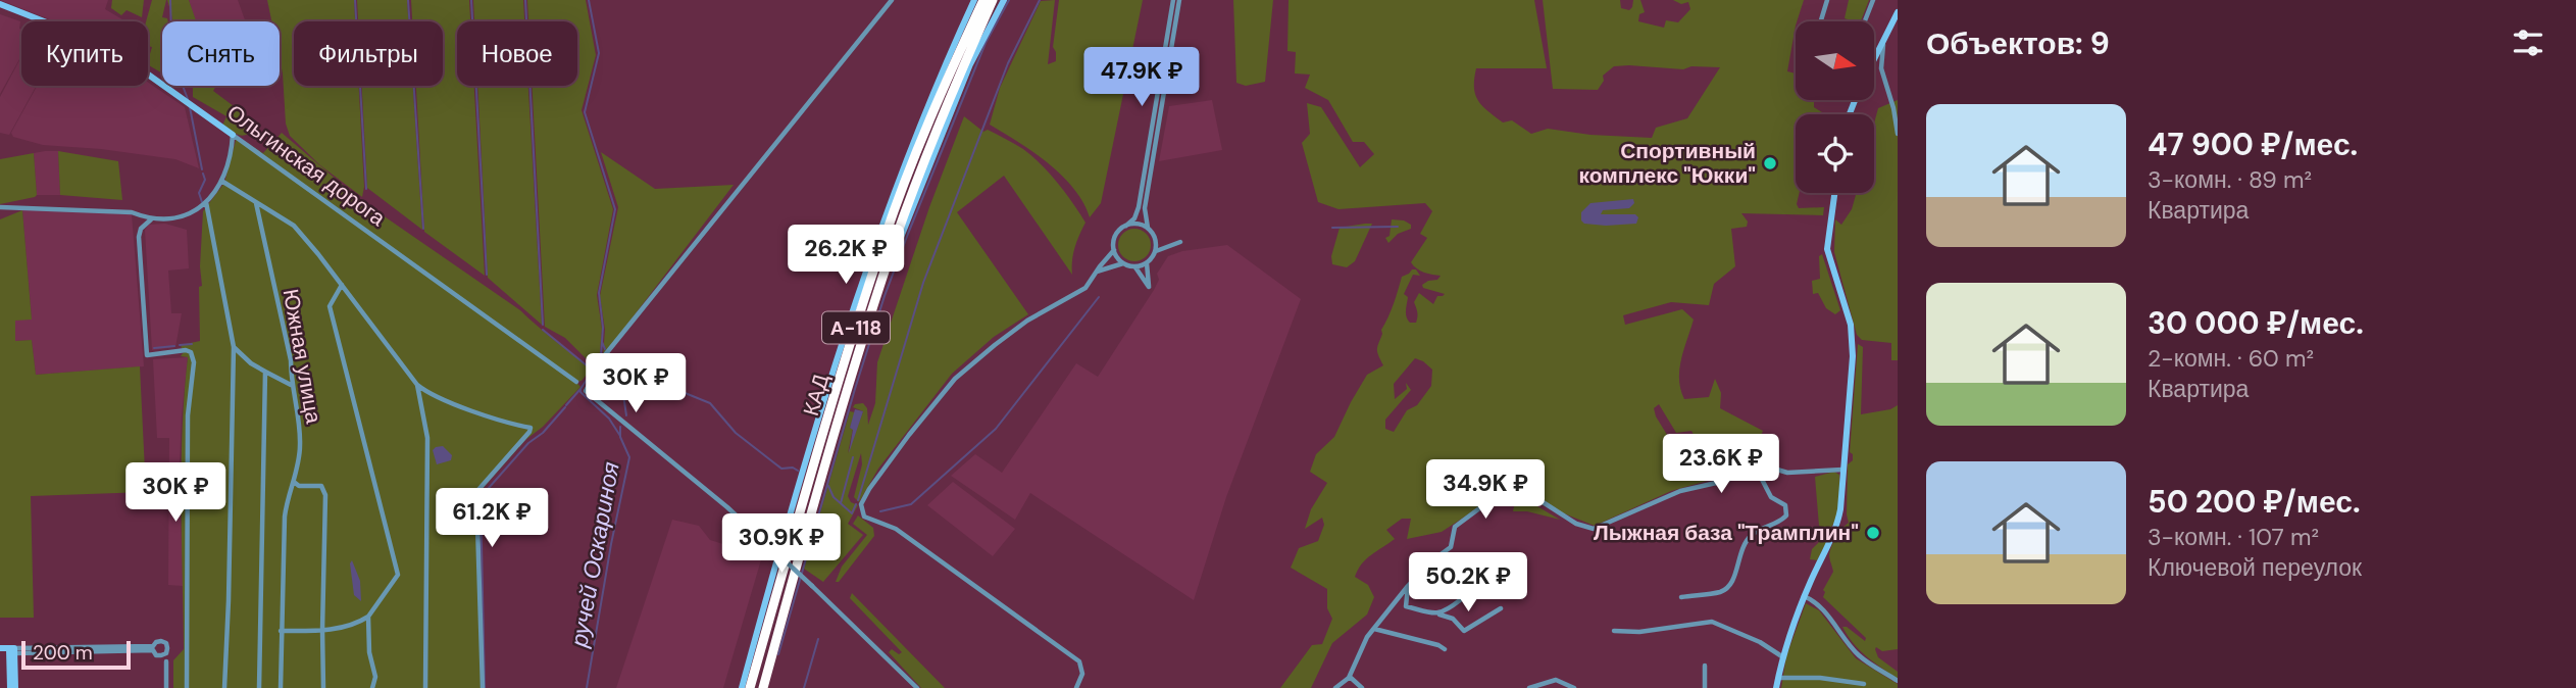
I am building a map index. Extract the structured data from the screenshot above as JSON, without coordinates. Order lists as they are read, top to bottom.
{
  "streets": {
    "highway": ["А-118", "КАД"],
    "street": ["Ольгинская дорога", "Южная улица"]
  },
  "water": ["ручей Оскариноя"],
  "places": ["Спортивный комплекс \"Юкки\"", "Лыжная база \"Трамплин\""],
  "scale_bar": "200 m",
  "north": "right",
  "page": {
    "heading": "Объектов: 9",
    "chip": [
      "Купить",
      "Снять",
      "Фильтры",
      "Новое"
    ],
    "price": [
      "47.9K ₽",
      "26.2K ₽",
      "30K ₽",
      "23.6K ₽",
      "34.9K ₽",
      "30K ₽",
      "61.2K ₽",
      "30.9K ₽",
      "50.2K ₽"
    ],
    "list": [
      {
        "name": "47 900 ₽/мес.",
        "note": "3-комн. · 89 m² · Квартира"
      },
      {
        "name": "30 000 ₽/мес.",
        "note": "2-комн. · 60 m² · Квартира"
      },
      {
        "name": "50 200 ₽/мес.",
        "note": "3-комн. · 107 m² · Ключевой переулок"
      }
    ],
    "scale": "200 m"
  }
}
